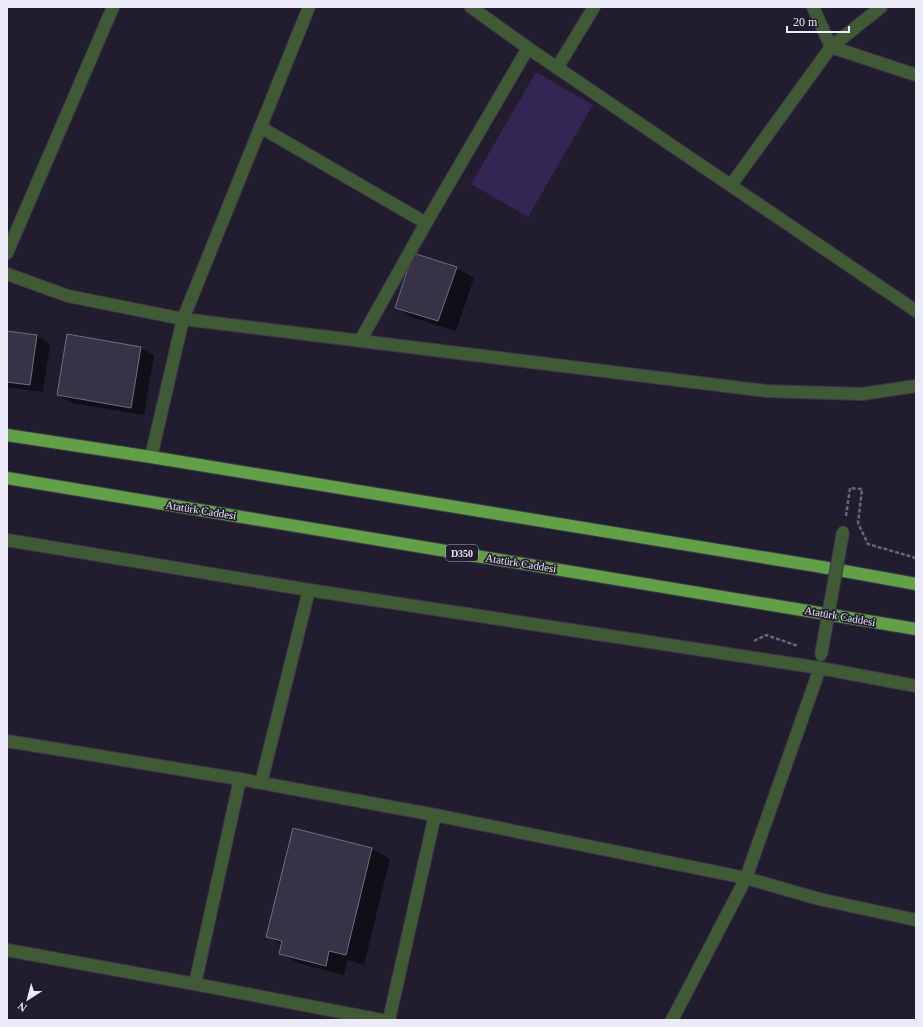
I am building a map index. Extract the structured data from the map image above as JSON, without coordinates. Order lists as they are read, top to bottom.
{
  "streets": {
    "highway": ["Atatürk Caddesi", "D350"]
  },
  "scale_bar": "20 m",
  "north": "bottom left"
}
